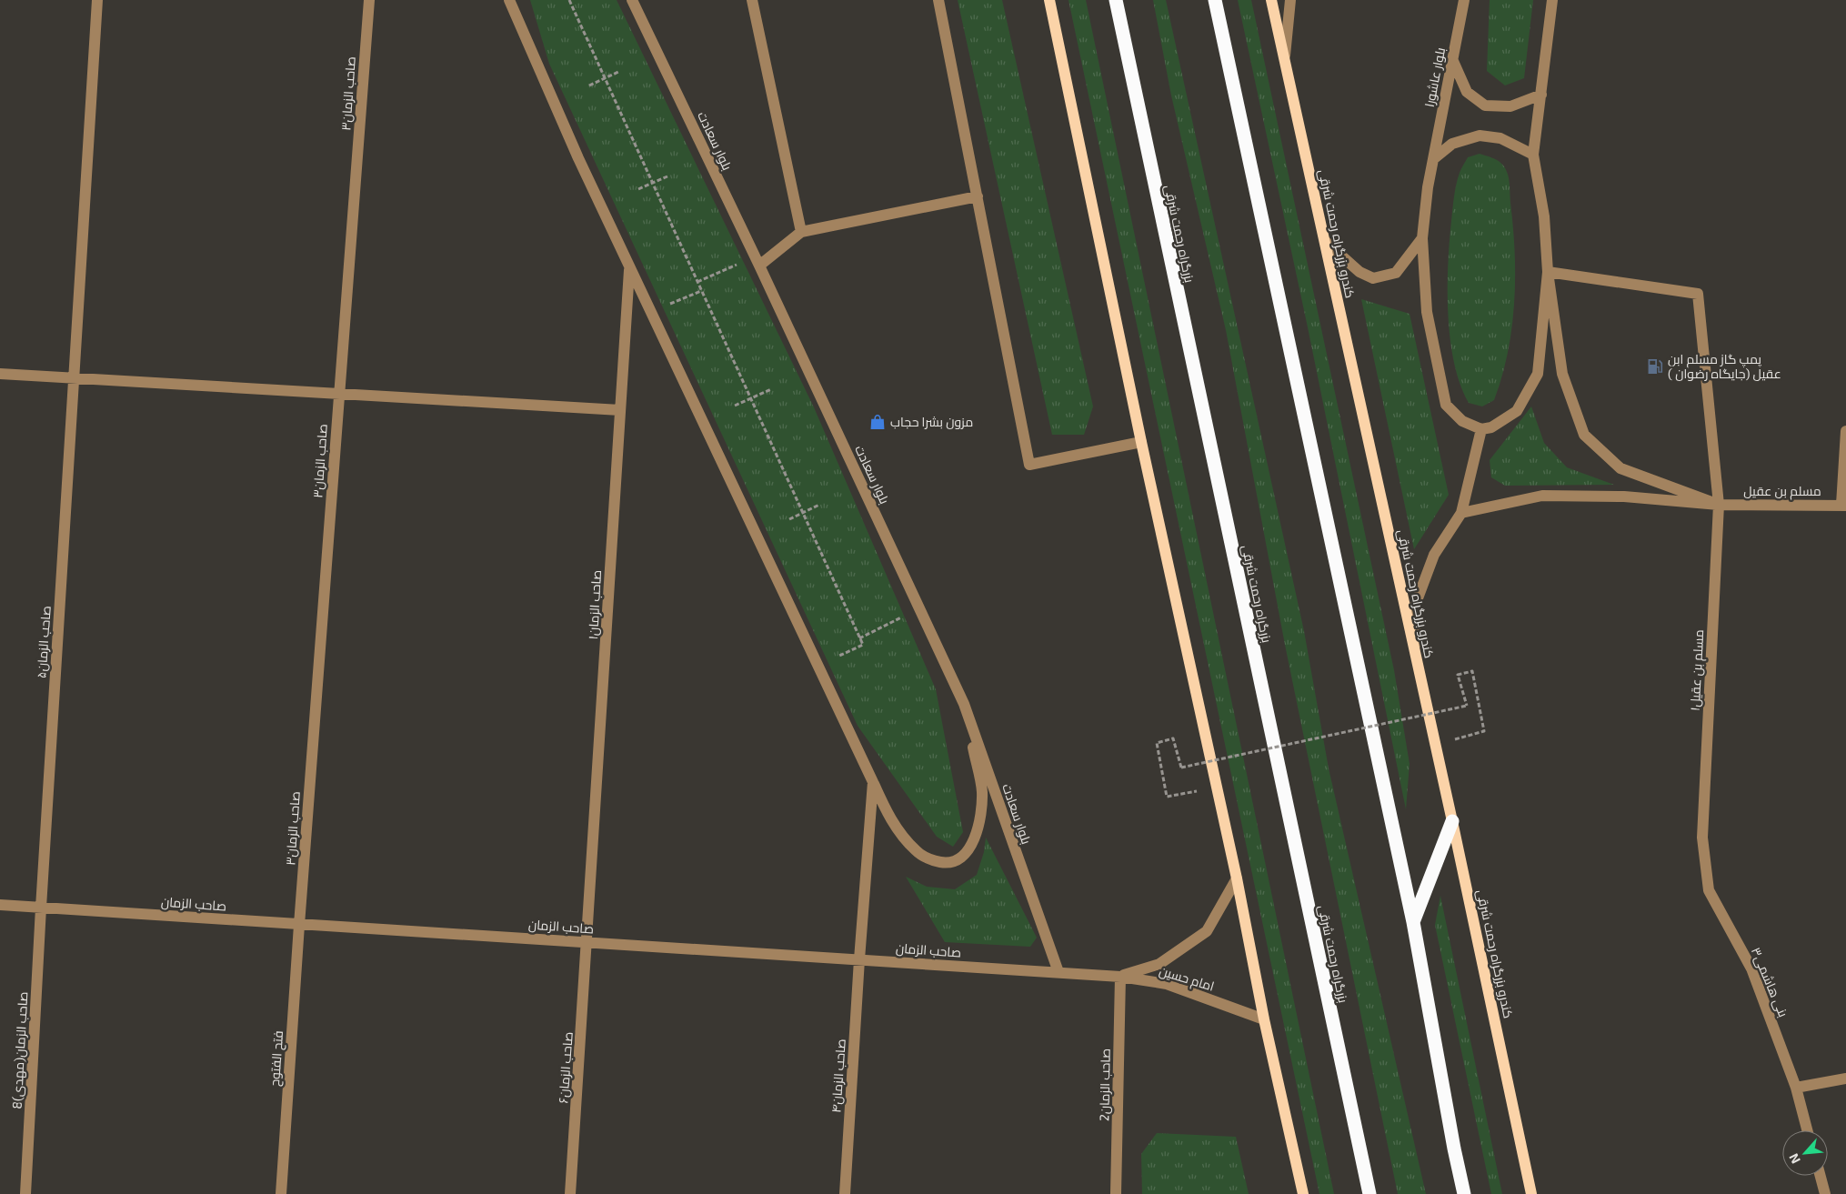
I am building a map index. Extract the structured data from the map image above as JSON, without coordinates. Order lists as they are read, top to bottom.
{
  "streets": {
    "highway": ["بزرگراه رحمت شرقی"],
    "main road": ["کندرو بزرگراه رحمت شرقی"],
    "street": [
      "بلوار عاشورا",
      "صاحب الزمان۳",
      "بلوار سعادت",
      "مسلم بن عقیل",
      "صاحب الزمان۱",
      "صاحب الزمان۵",
      "مسلم بن عقیل۱",
      "صاحب الزمان",
      "امام حسین",
      "بنی هاشمی۳",
      "8صاحب الزمان(مهدی)",
      "فتح الفتوح",
      "صاحب الزمان۶",
      "صاحب الزمان۴",
      "2صاحب الزمان"
    ]
  },
  "crossings": [
    ["صاحب الزمان۳", "صاحب الزمان"],
    ["صاحب الزمان۳", "فتح الفتوح"],
    ["بلوار سعادت", "صاحب الزمان"],
    ["مسلم بن عقیل", "مسلم بن عقیل۱"],
    ["صاحب الزمان۱", "صاحب الزمان"],
    ["صاحب الزمان۱", "صاحب الزمان۶"],
    ["صاحب الزمان۵", "صاحب الزمان"],
    ["صاحب الزمان۵", "8صاحب الزمان(مهدی)"],
    ["مسلم بن عقیل۱", "بنی هاشمی۳"],
    ["صاحب الزمان", "امام حسین"],
    ["صاحب الزمان", "8صاحب الزمان(مهدی)"],
    ["صاحب الزمان", "فتح الفتوح"],
    ["صاحب الزمان", "صاحب الزمان۶"],
    ["صاحب الزمان", "صاحب الزمان۴"],
    ["صاحب الزمان", "2صاحب الزمان"],
    ["امام حسین", "2صاحب الزمان"]
  ],
  "places": {
    "fuel station": ["پمپ گاز مسلم ابن عقیل (جایگاه رضوان )"],
    "shop": ["مزون بشرا حجاب"]
  },
  "north": "bottom left"
}
